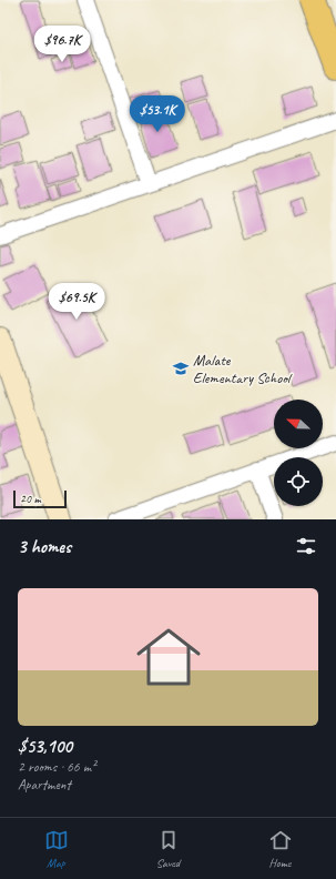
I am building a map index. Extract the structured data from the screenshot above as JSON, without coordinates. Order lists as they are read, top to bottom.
{
  "places": {
    "school or university": ["Malate Elementary School"]
  },
  "scale_bar": "20 m",
  "north": "left",
  "page": {
    "price": ["$96.7K", "$53.1K", "$69.5K"],
    "scale": "20 m",
    "heading": "3 homes",
    "list": [
      {
        "name": "$53,100",
        "note": "2 rooms · 66 m² · Apartment"
      }
    ],
    "tabs": ["Map", "Saved", "Home"]
  }
}
